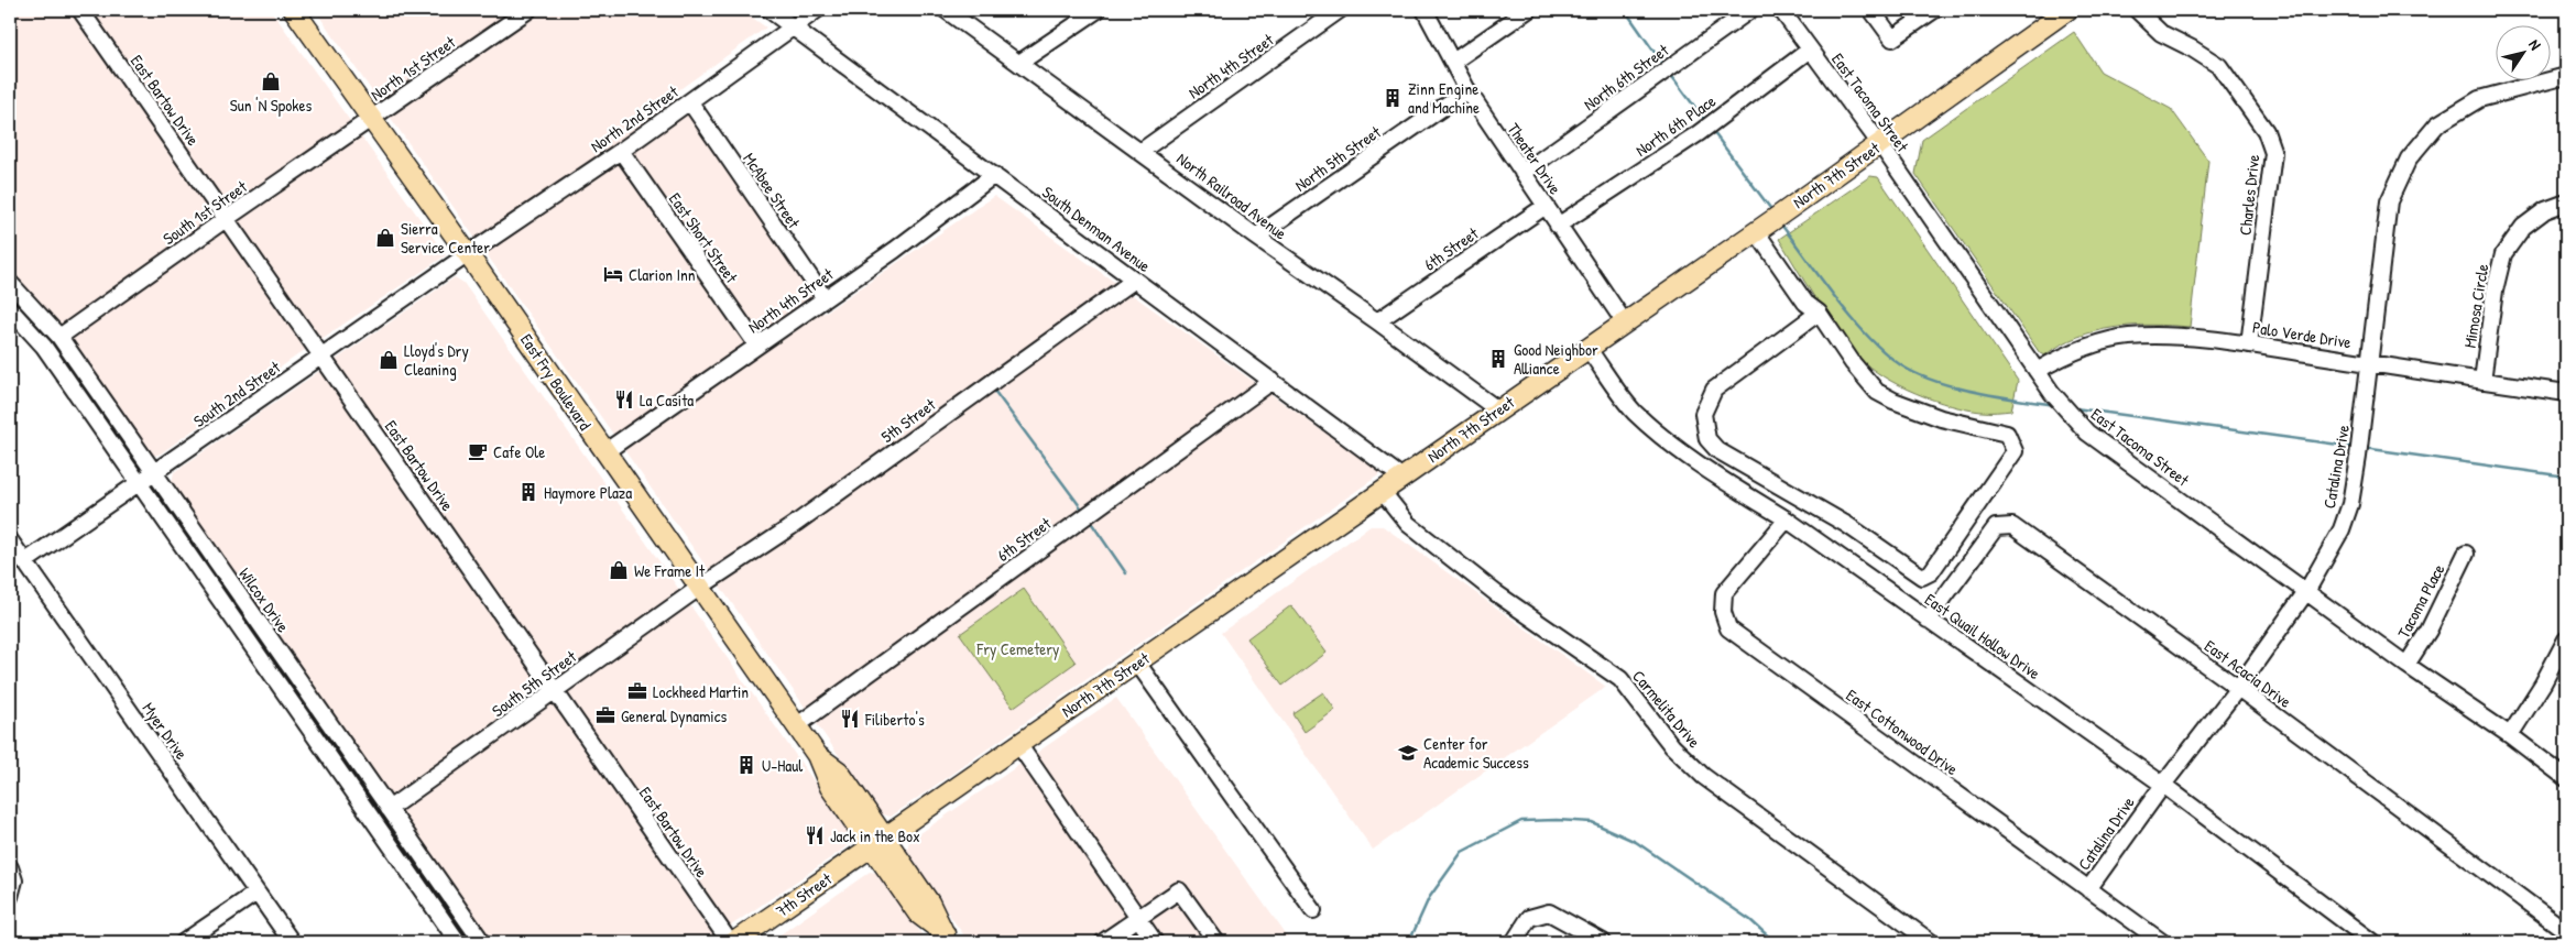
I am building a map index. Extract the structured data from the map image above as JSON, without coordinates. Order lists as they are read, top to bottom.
{
  "streets": {
    "main road": ["North 7th Street", "East Fry Boulevard", "7th Street"],
    "street": [
      "North 4th Street",
      "North 1st Street",
      "North 6th Street",
      "East Bartow Drive",
      "East Tacoma Street",
      "North 2nd Street",
      "North 6th Place",
      "North 5th Street",
      "Theater Drive",
      "McAbee Street",
      "Charles Drive",
      "North Railroad Avenue",
      "South 1st Street",
      "South Denman Avenue",
      "East Short Street",
      "6th Street",
      "Mimosa Circle",
      "Palo Verde Drive",
      "South 2nd Street",
      "5th Street",
      "Catalina Drive",
      "Wilcox Drive",
      "Tacoma Place",
      "East Quail Hollow Drive",
      "East Acacia Drive",
      "South 5th Street",
      "Carmelita Drive",
      "Myer Drive",
      "East Cottonwood Drive"
    ]
  },
  "crossings": [
    ["North 4th Street", "McAbee Street"],
    ["North 4th Street", "North Railroad Avenue"],
    ["North 4th Street", "South Denman Avenue"],
    ["North 4th Street", "East Short Street"],
    ["North 4th Street", "East Fry Boulevard"],
    ["North 1st Street", "South 1st Street"],
    ["North 1st Street", "East Fry Boulevard"],
    ["North 6th Street", "Theater Drive"],
    ["East Bartow Drive", "South 1st Street"],
    ["East Bartow Drive", "South 2nd Street"],
    ["East Bartow Drive", "South 5th Street"],
    ["East Tacoma Street", "North 6th Place"],
    ["East Tacoma Street", "North 7th Street"],
    ["East Tacoma Street", "Palo Verde Drive"],
    ["East Tacoma Street", "Catalina Drive"],
    ["East Tacoma Street", "Tacoma Place"],
    ["North 2nd Street", "McAbee Street"],
    ["North 2nd Street", "South Denman Avenue"],
    ["North 2nd Street", "East Short Street"],
    ["North 2nd Street", "East Fry Boulevard"],
    ["North 2nd Street", "South 2nd Street"],
    ["North 6th Place", "Theater Drive"],
    ["North 5th Street", "Theater Drive"],
    ["North 5th Street", "North Railroad Avenue"],
    ["Theater Drive", "North 7th Street"],
    ["Theater Drive", "6th Street"],
    ["North 7th Street", "North Railroad Avenue"],
    ["North 7th Street", "South Denman Avenue"],
    ["North 7th Street", "East Fry Boulevard"],
    ["North 7th Street", "East Quail Hollow Drive"],
    ["North 7th Street", "Carmelita Drive"],
    ["North 7th Street", "7th Street"],
    ["Charles Drive", "Palo Verde Drive"],
    ["North Railroad Avenue", "6th Street"],
    ["South 1st Street", "East Fry Boulevard"],
    ["South 1st Street", "Wilcox Drive"],
    ["South Denman Avenue", "6th Street"],
    ["South Denman Avenue", "5th Street"],
    ["6th Street", "East Fry Boulevard"],
    ["Mimosa Circle", "Palo Verde Drive"],
    ["Palo Verde Drive", "Catalina Drive"],
    ["East Fry Boulevard", "South 2nd Street"],
    ["East Fry Boulevard", "5th Street"],
    ["East Fry Boulevard", "South 5th Street"],
    ["East Fry Boulevard", "7th Street"],
    ["South 2nd Street", "Wilcox Drive"],
    ["South 2nd Street", "Myer Drive"],
    ["5th Street", "South 5th Street"],
    ["Catalina Drive", "East Quail Hollow Drive"],
    ["Catalina Drive", "East Acacia Drive"],
    ["Catalina Drive", "East Cottonwood Drive"],
    ["Wilcox Drive", "South 5th Street"],
    ["East Quail Hollow Drive", "East Acacia Drive"],
    ["East Quail Hollow Drive", "East Cottonwood Drive"]
  ],
  "parks": ["Fry Cemetery"],
  "places": {
    "shop": [
      "Sun 'N Spokes",
      "Sierra Service Center",
      "Lloyd's Dry Cleaning",
      "We Frame It"
    ],
    "building": [
      "Zinn Engine and Machine",
      "Good Neighbor Alliance",
      "Haymore Plaza",
      "U-Haul"
    ],
    "hotel": ["Clarion Inn"],
    "restaurant": ["La Casita", "Filiberto's", "Jack in the Box"],
    "cafe": ["Cafe Ole"],
    "office": ["Lockheed Martin", "General Dynamics"],
    "school or university": ["Center for Academic Success"]
  },
  "north": "top right"
}
